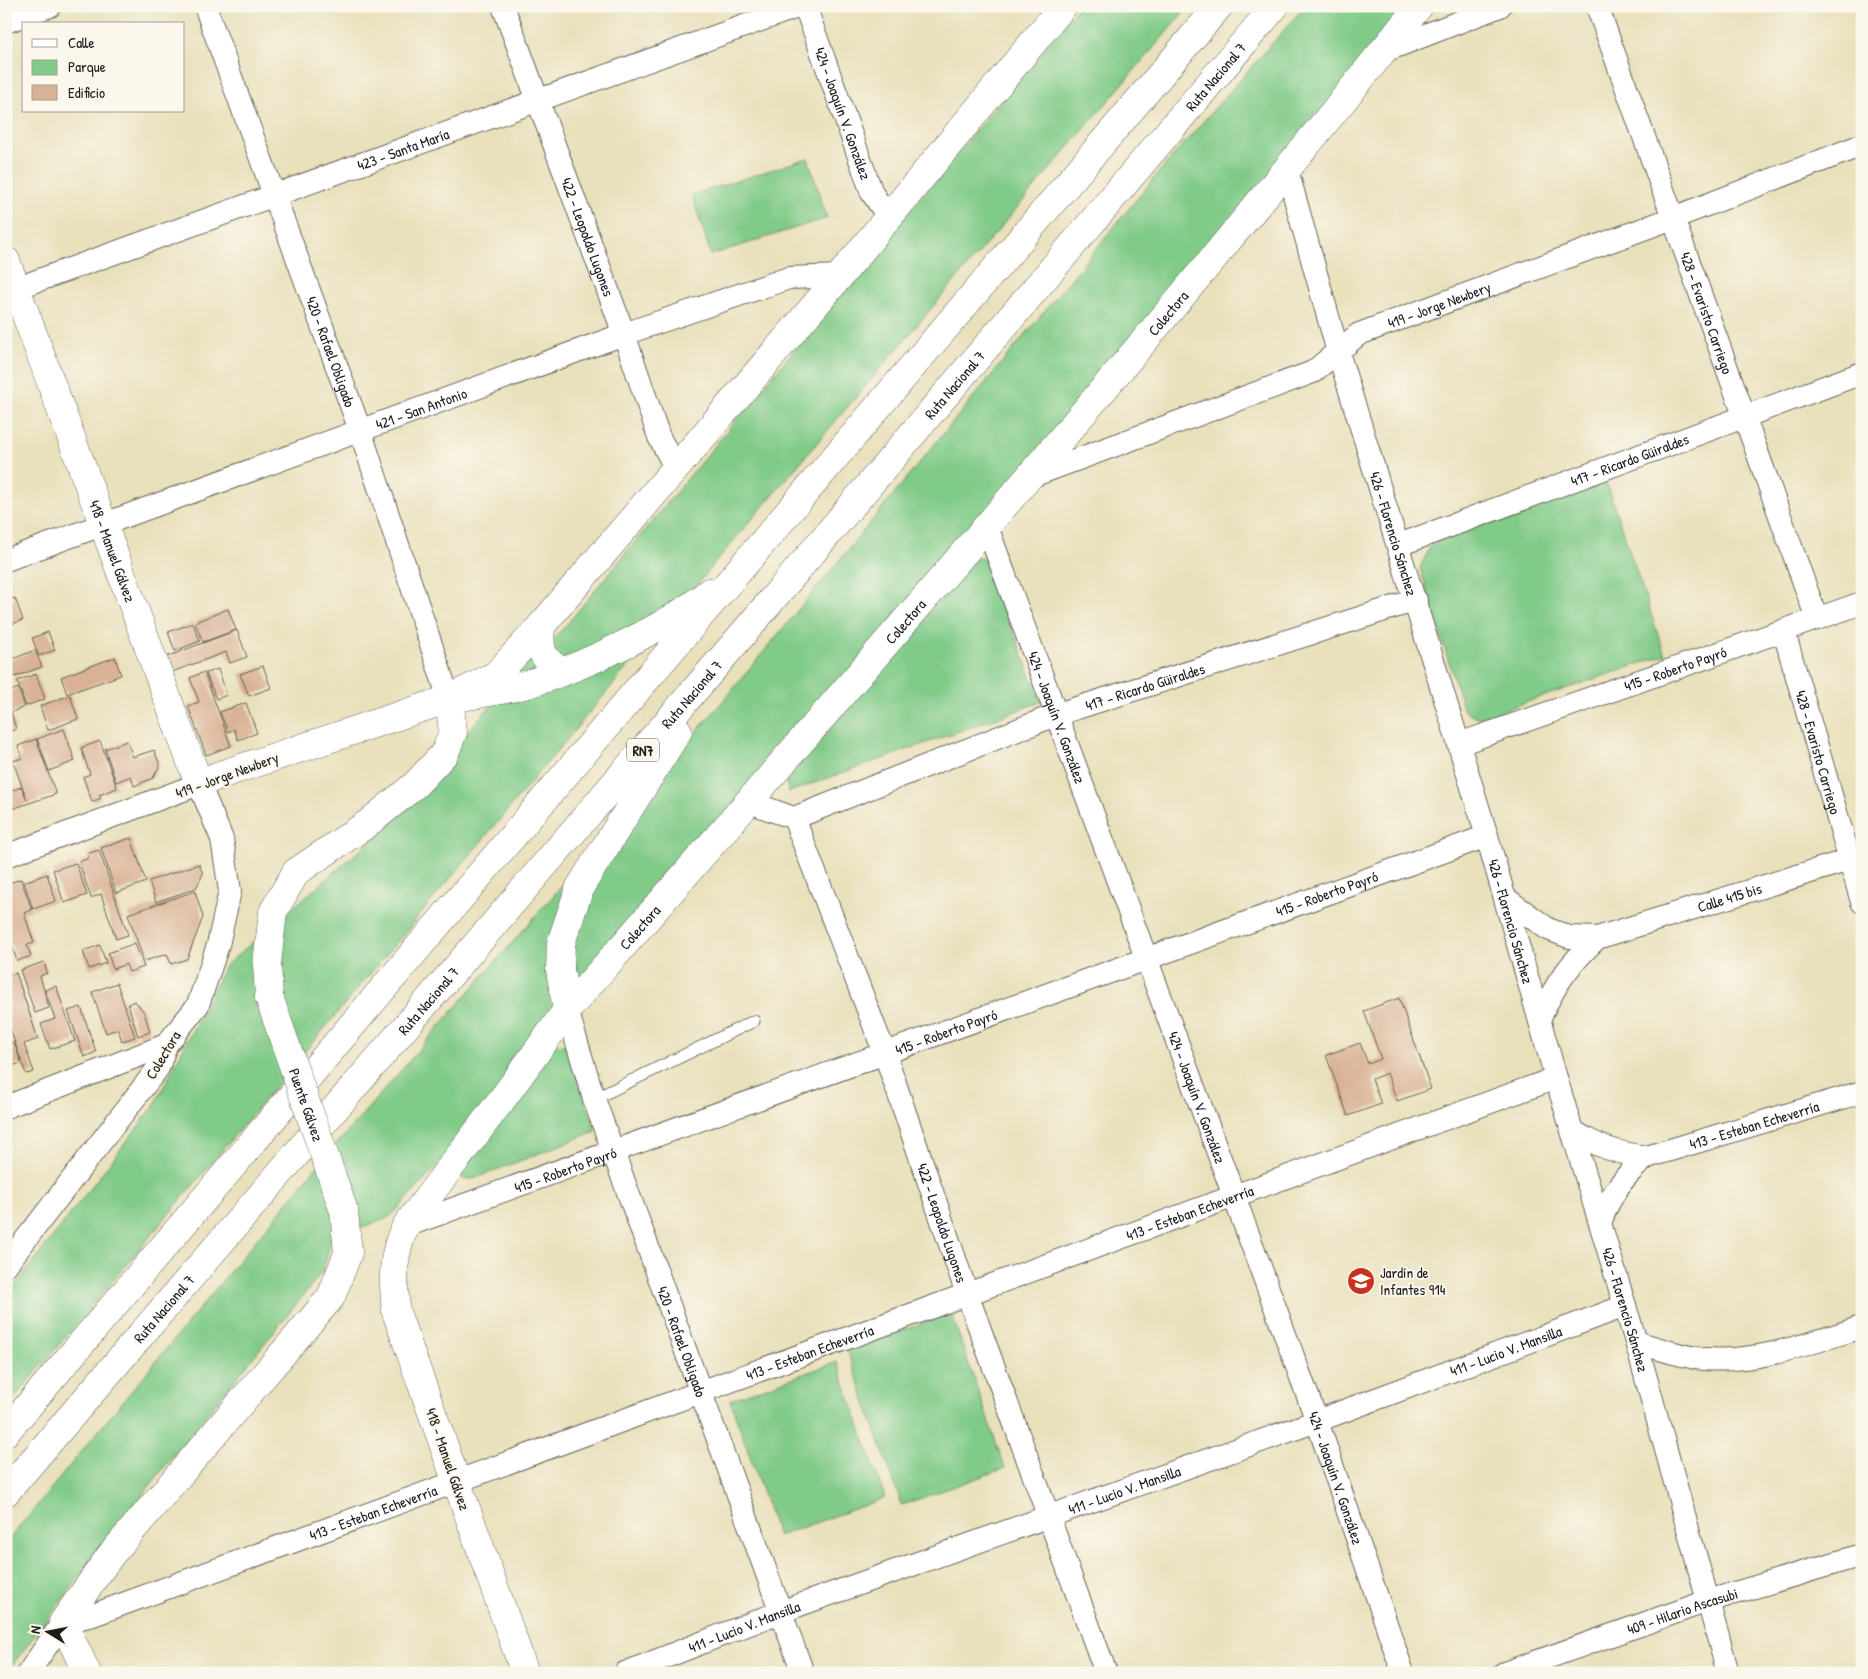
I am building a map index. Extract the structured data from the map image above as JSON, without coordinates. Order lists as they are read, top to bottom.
{
  "streets": {
    "main road": [
      "Ruta Nacional 7",
      "419 - Jorge Newbery",
      "Colectora",
      "418 - Manuel Gálvez",
      "RN7",
      "Puente Gálvez"
    ],
    "street": [
      "424 - Joaquín V. González",
      "423 - Santa María",
      "422 - Leopoldo Lugones",
      "428 - Evaristo Carriego",
      "420 - Rafael Obligado",
      "421 - San Antonio",
      "417 - Ricardo Güiraldes",
      "426 - Florencio Sánchez",
      "415 - Roberto Payró",
      "Calle 415 bis",
      "413 - Esteban Echeverría",
      "411 - Lucio V. Mansilla",
      "409 - Hilario Ascasubi"
    ]
  },
  "crossings": [
    ["424 - Joaquín V. González", "Colectora"],
    ["424 - Joaquín V. González", "417 - Ricardo Güiraldes"],
    ["424 - Joaquín V. González", "415 - Roberto Payró"],
    ["424 - Joaquín V. González", "413 - Esteban Echeverría"],
    ["424 - Joaquín V. González", "411 - Lucio V. Mansilla"],
    ["423 - Santa María", "422 - Leopoldo Lugones"],
    ["423 - Santa María", "420 - Rafael Obligado"],
    ["423 - Santa María", "418 - Manuel Gálvez"],
    ["422 - Leopoldo Lugones", "421 - San Antonio"],
    ["422 - Leopoldo Lugones", "417 - Ricardo Güiraldes"],
    ["422 - Leopoldo Lugones", "415 - Roberto Payró"],
    ["422 - Leopoldo Lugones", "413 - Esteban Echeverría"],
    ["422 - Leopoldo Lugones", "411 - Lucio V. Mansilla"],
    ["419 - Jorge Newbery", "Colectora"],
    ["419 - Jorge Newbery", "428 - Evaristo Carriego"],
    ["419 - Jorge Newbery", "420 - Rafael Obligado"],
    ["419 - Jorge Newbery", "426 - Florencio Sánchez"],
    ["419 - Jorge Newbery", "418 - Manuel Gálvez"],
    ["419 - Jorge Newbery", "Puente Gálvez"],
    ["Colectora", "420 - Rafael Obligado"],
    ["Colectora", "426 - Florencio Sánchez"],
    ["Colectora", "418 - Manuel Gálvez"],
    ["Colectora", "415 - Roberto Payró"],
    ["428 - Evaristo Carriego", "417 - Ricardo Güiraldes"],
    ["428 - Evaristo Carriego", "415 - Roberto Payró"],
    ["428 - Evaristo Carriego", "Calle 415 bis"],
    ["420 - Rafael Obligado", "421 - San Antonio"],
    ["420 - Rafael Obligado", "415 - Roberto Payró"],
    ["420 - Rafael Obligado", "Puente Gálvez"],
    ["420 - Rafael Obligado", "413 - Esteban Echeverría"],
    ["420 - Rafael Obligado", "411 - Lucio V. Mansilla"],
    ["421 - San Antonio", "418 - Manuel Gálvez"],
    ["417 - Ricardo Güiraldes", "426 - Florencio Sánchez"],
    ["426 - Florencio Sánchez", "415 - Roberto Payró"],
    ["426 - Florencio Sánchez", "Calle 415 bis"],
    ["426 - Florencio Sánchez", "413 - Esteban Echeverría"],
    ["426 - Florencio Sánchez", "411 - Lucio V. Mansilla"],
    ["426 - Florencio Sánchez", "409 - Hilario Ascasubi"],
    ["418 - Manuel Gálvez", "415 - Roberto Payró"],
    ["418 - Manuel Gálvez", "413 - Esteban Echeverría"],
    ["Puente Gálvez", "413 - Esteban Echeverría"]
  ],
  "places": {
    "school or university": ["Jardín de Infantes 914"]
  },
  "legend": ["Calle", "Parque", "Edificio"],
  "north": "left"
}
